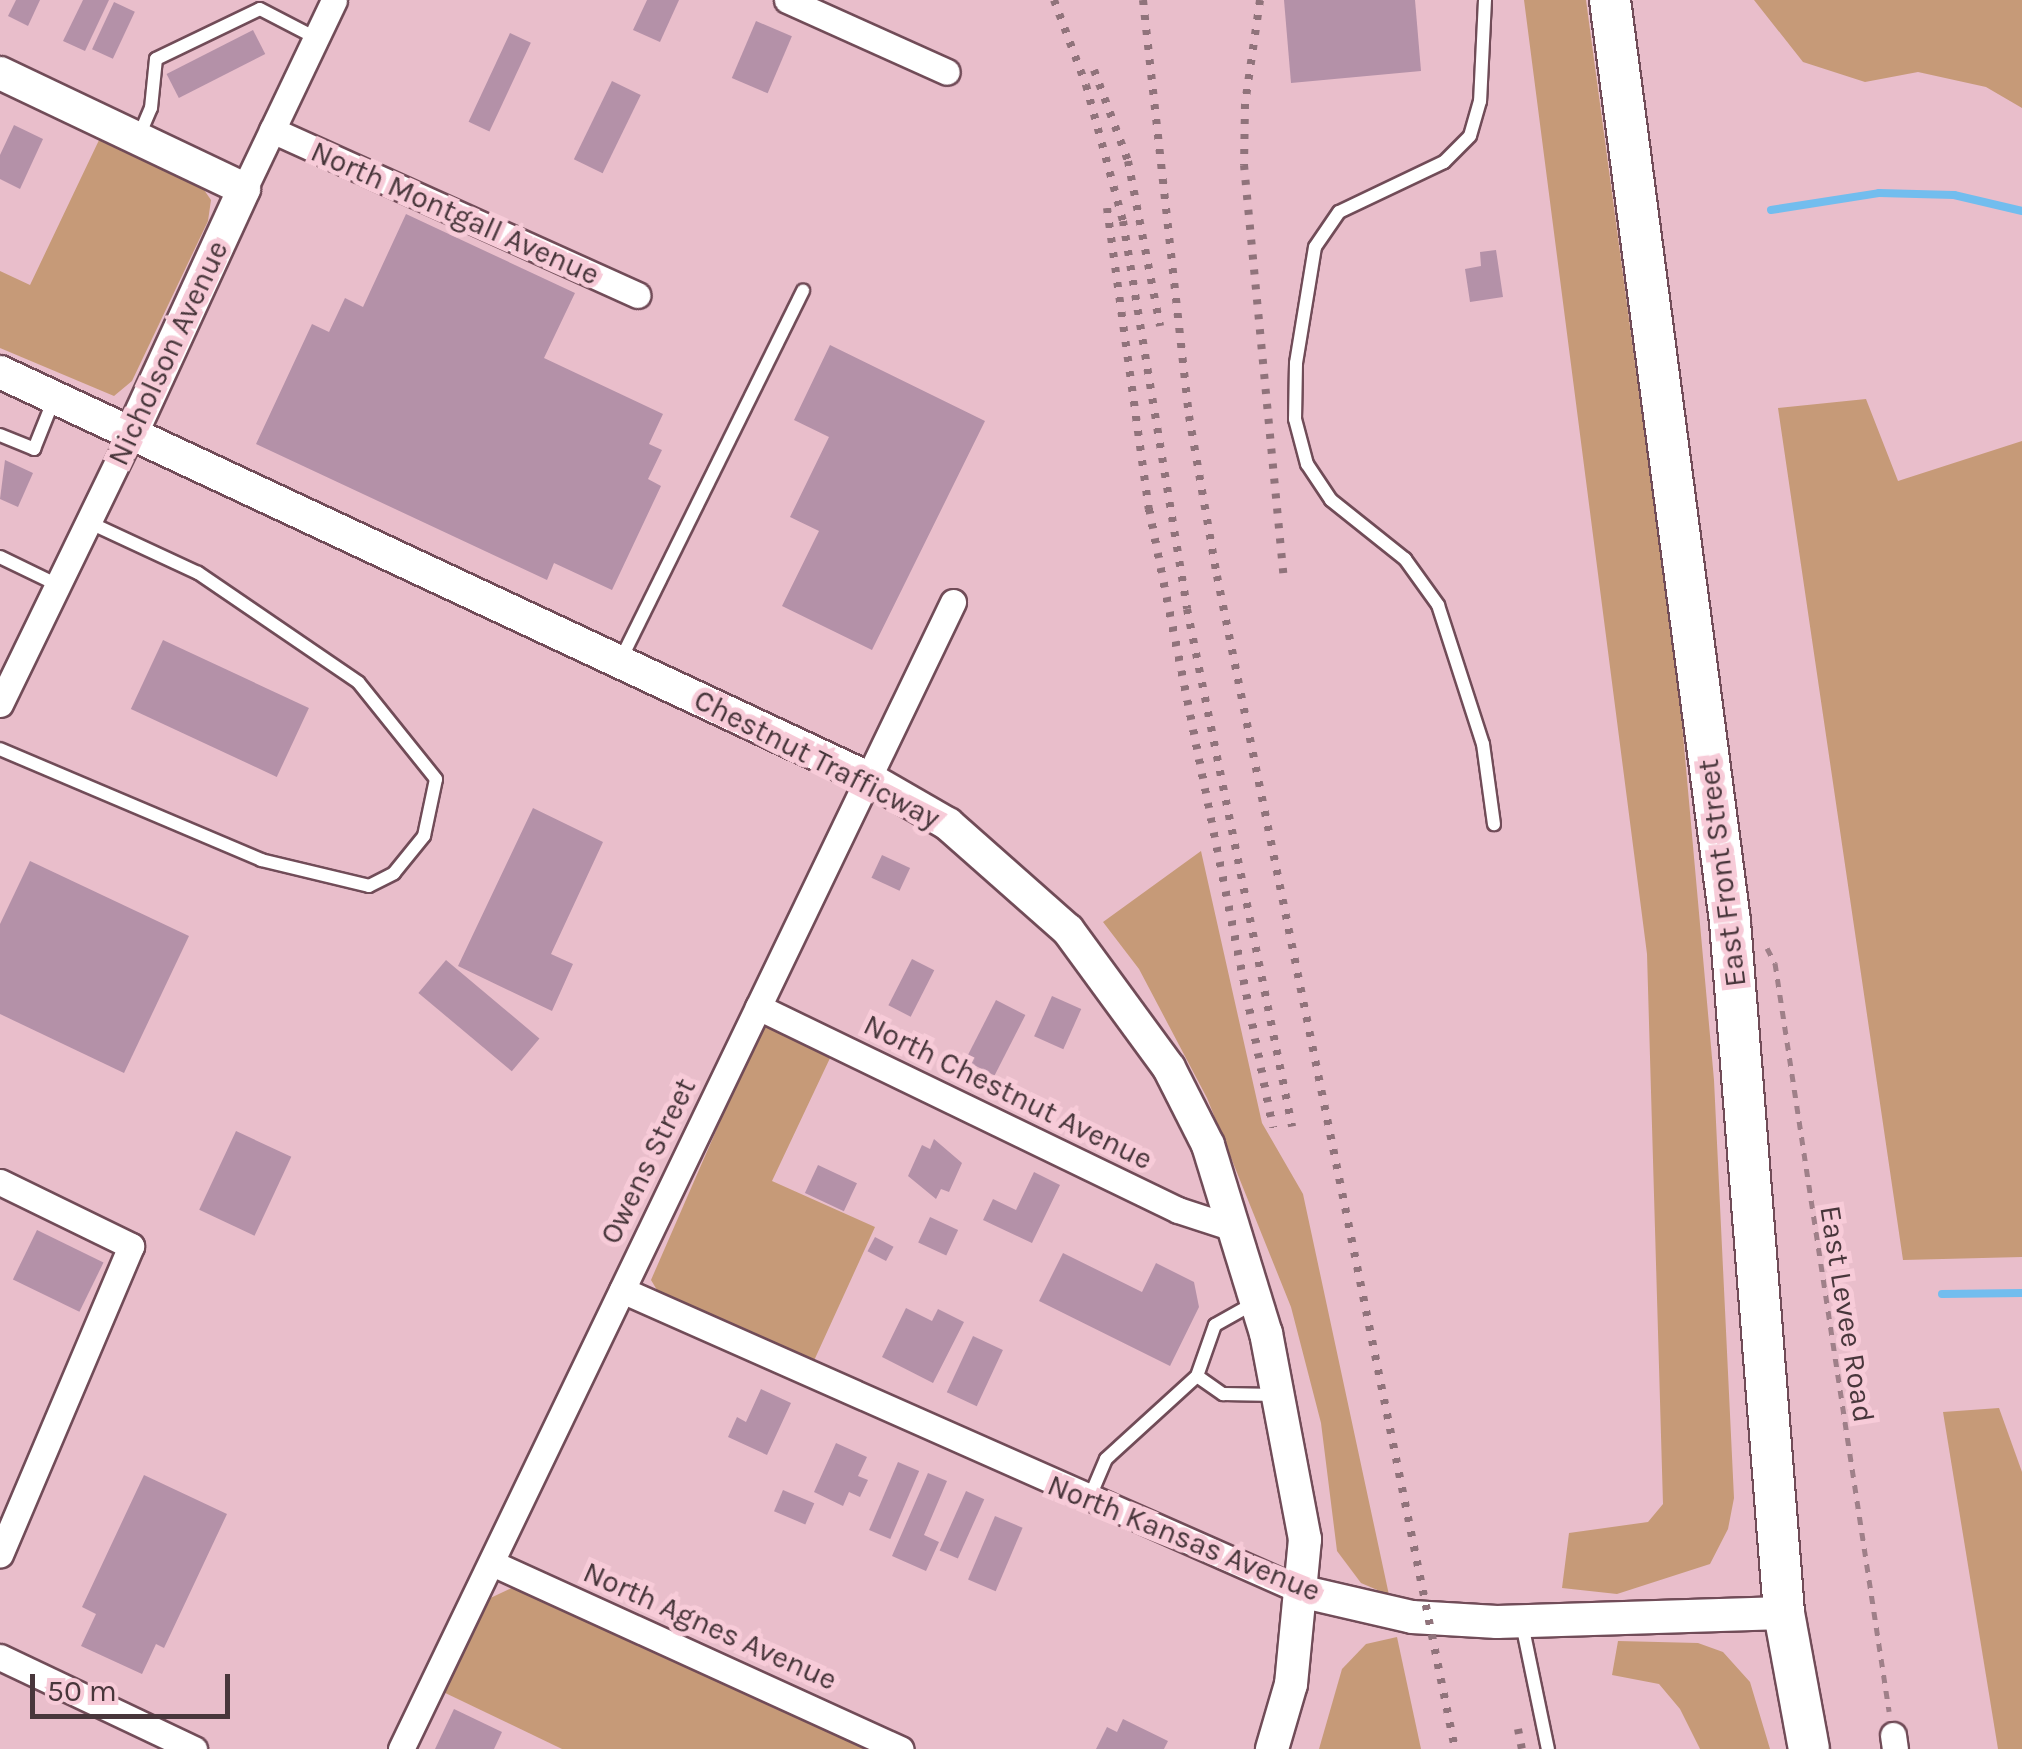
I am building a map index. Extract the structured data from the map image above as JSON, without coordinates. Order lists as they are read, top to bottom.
{
  "streets": {
    "main road": ["East Front Street"],
    "street": [
      "North Montgall Avenue",
      "Nicholson Avenue",
      "Chestnut Trafficway",
      "North Chestnut Avenue",
      "Owens Street",
      "North Kansas Avenue",
      "North Agnes Avenue"
    ],
    "path": ["East Levee Road"]
  },
  "crossings": [
    ["North Montgall Avenue", "Nicholson Avenue"],
    ["Nicholson Avenue", "Chestnut Trafficway"],
    ["Chestnut Trafficway", "North Chestnut Avenue"],
    ["Chestnut Trafficway", "Owens Street"],
    ["Chestnut Trafficway", "North Kansas Avenue"],
    ["East Front Street", "East Levee Road"],
    ["East Front Street", "North Kansas Avenue"],
    ["North Chestnut Avenue", "Owens Street"],
    ["Owens Street", "North Kansas Avenue"],
    ["Owens Street", "North Agnes Avenue"]
  ],
  "scale_bar": "50 m"
}
